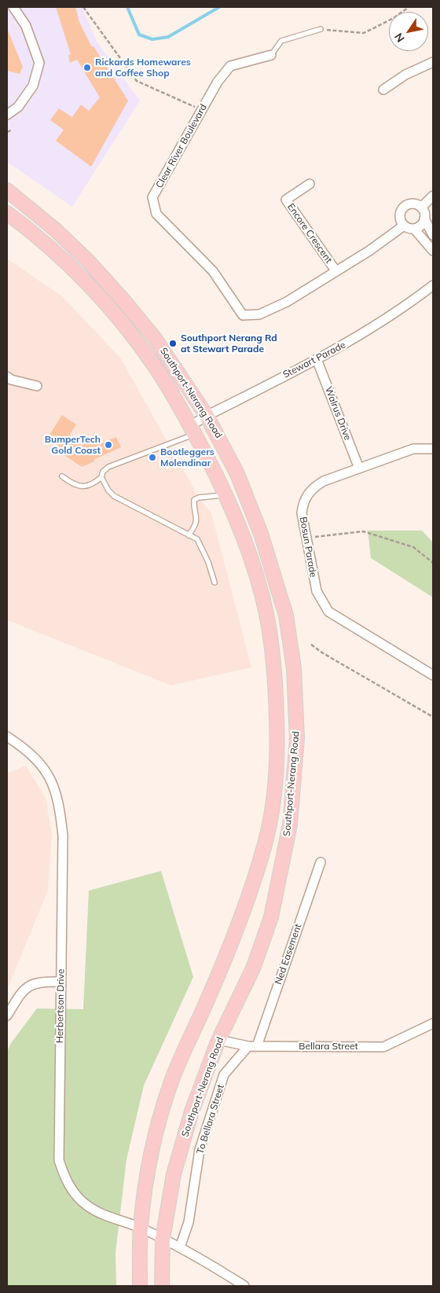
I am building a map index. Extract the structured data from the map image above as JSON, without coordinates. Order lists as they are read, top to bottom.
{
  "streets": {
    "main road": ["Southport-Nerang Road"],
    "street": [
      "Clear River Boulevard",
      "Encore Crescent",
      "Stewart Parade",
      "Walrus Drive",
      "Bosun Parade",
      "Ned Easement",
      "Herbertson Drive",
      "Bellara Street",
      "To Bellara Street"
    ]
  },
  "crossings": [
    ["Clear River Boulevard", "Encore Crescent"],
    ["Stewart Parade", "Southport-Nerang Road"],
    ["Stewart Parade", "Walrus Drive"],
    ["Southport-Nerang Road", "Herbertson Drive"],
    ["Southport-Nerang Road", "Bellara Street"],
    ["Walrus Drive", "Bosun Parade"],
    ["Ned Easement", "Bellara Street"],
    ["Ned Easement", "To Bellara Street"],
    ["Herbertson Drive", "To Bellara Street"],
    ["Bellara Street", "To Bellara Street"]
  ],
  "places": [
    "Rickards Homewares and Coffee Shop",
    "Southport Nerang Rd at Stewart Parade",
    "BumperTech Gold Coast",
    "Bootleggers Molendinar"
  ],
  "north": "bottom left"
}
